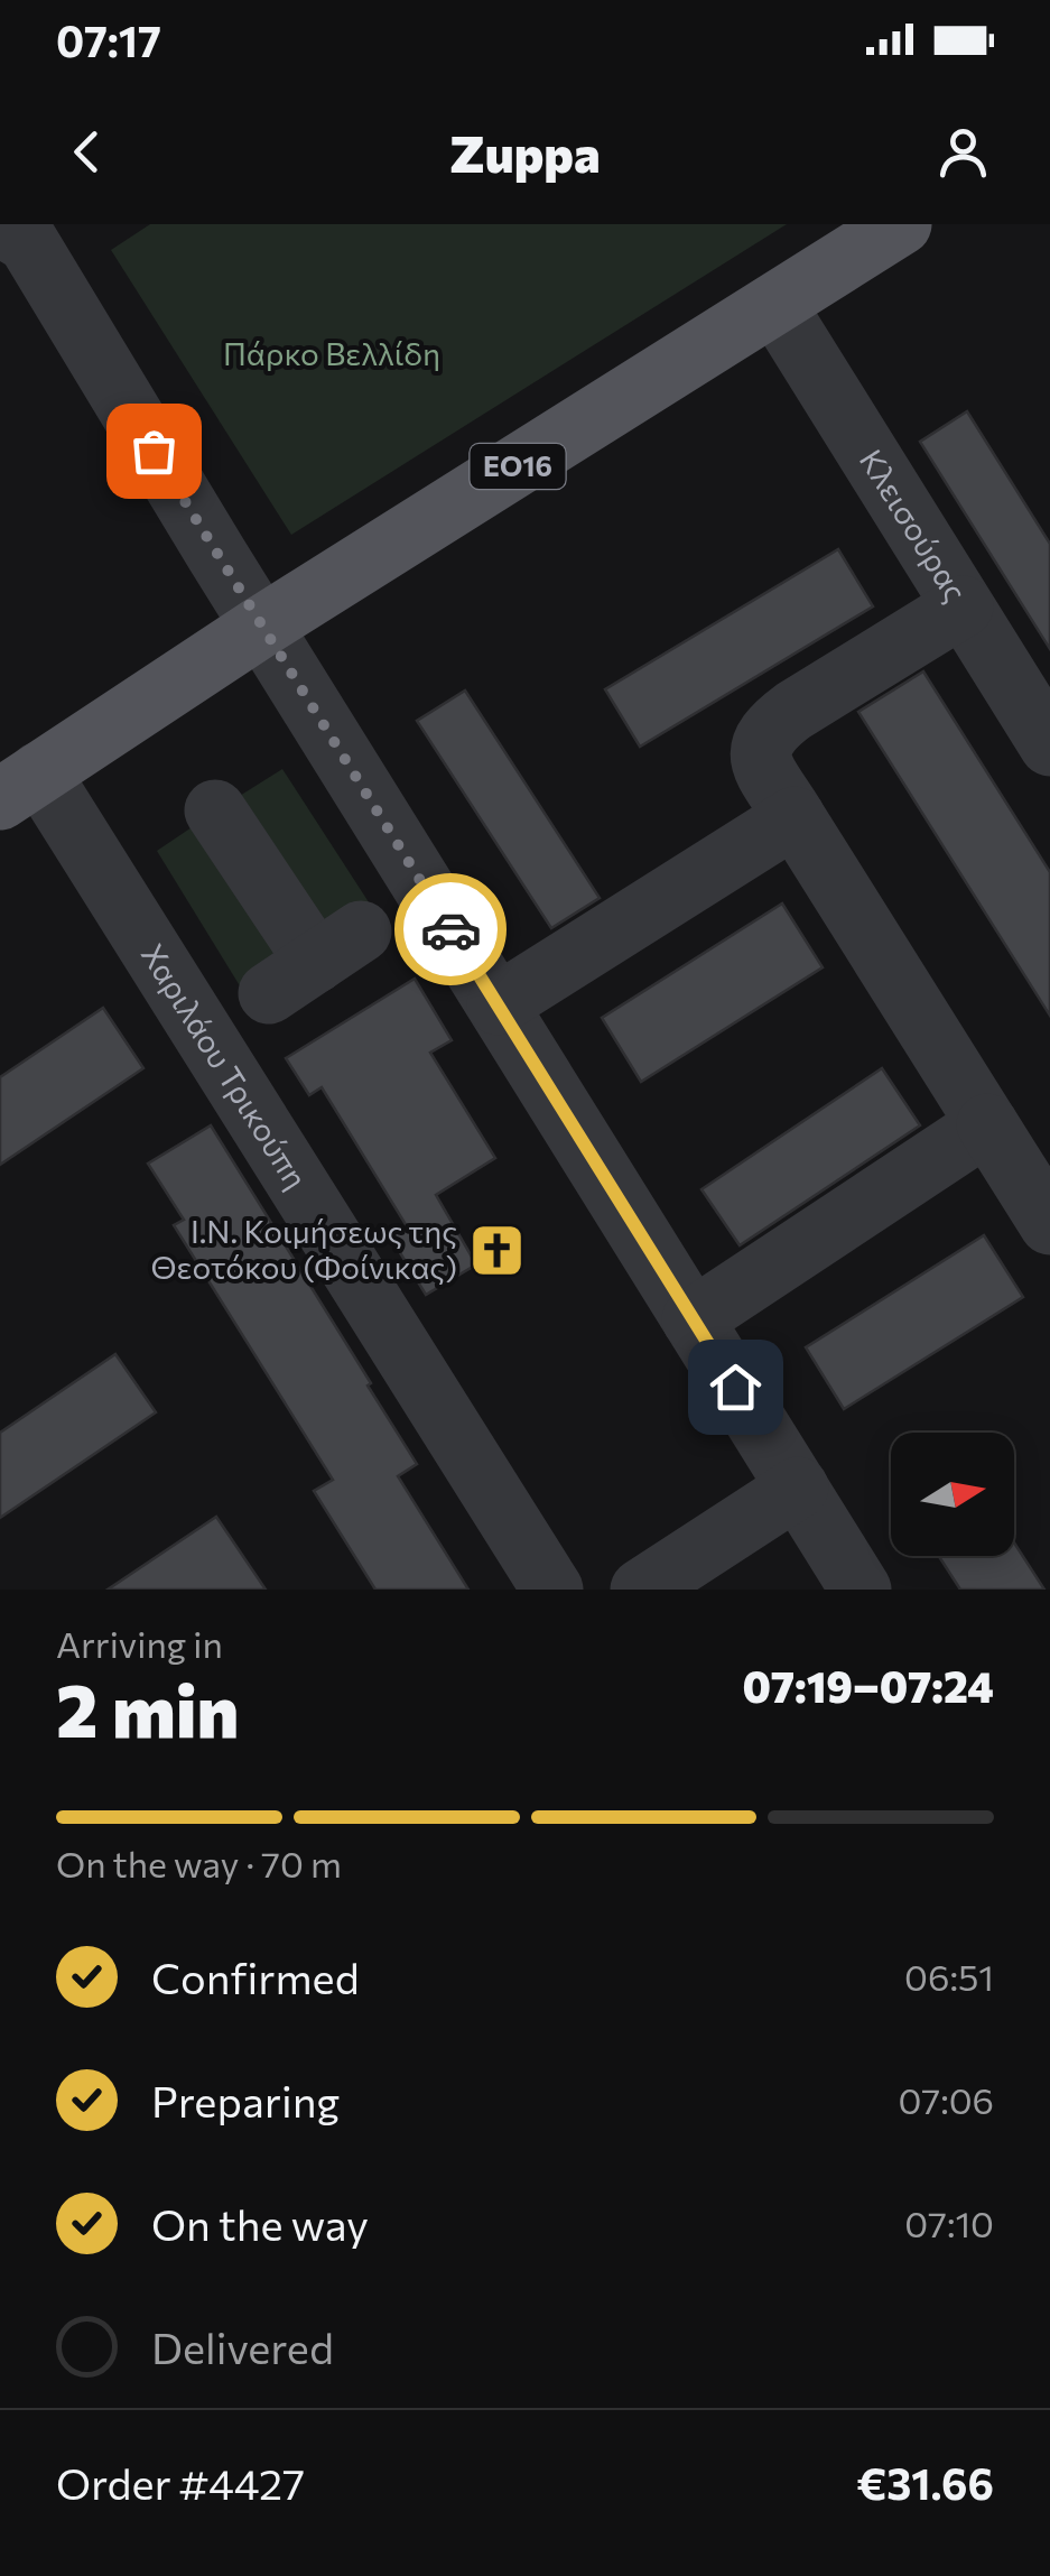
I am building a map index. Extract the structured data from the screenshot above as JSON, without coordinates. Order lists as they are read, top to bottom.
{
  "streets": {
    "main road": ["ΕΟ16"],
    "street": ["Κλεισούρας", "Χαριλάου Τρικούπη"]
  },
  "crossings": [
    ["ΕΟ16", "Κλεισούρας"],
    ["ΕΟ16", "Χαριλάου Τρικούπη"]
  ],
  "parks": ["Πάρκο Βελλίδη"],
  "places": {
    "church": ["Ι.Ν. Κοιμήσεως της Θεοτόκου (Φοίνικας)"]
  },
  "north": "right",
  "page": {
    "status": "07:17",
    "header": "Zuppa",
    "heading": ["2 min", "Arriving in", "07:19–07:24"],
    "panel": ["Order #4427", "€31.66"],
    "bar": "On the way · 70 m",
    "list": [
      ["Confirmed", "06:51"],
      ["Preparing", "07:06"],
      ["On the way", "07:10"],
      "Delivered"
    ]
  }
}
